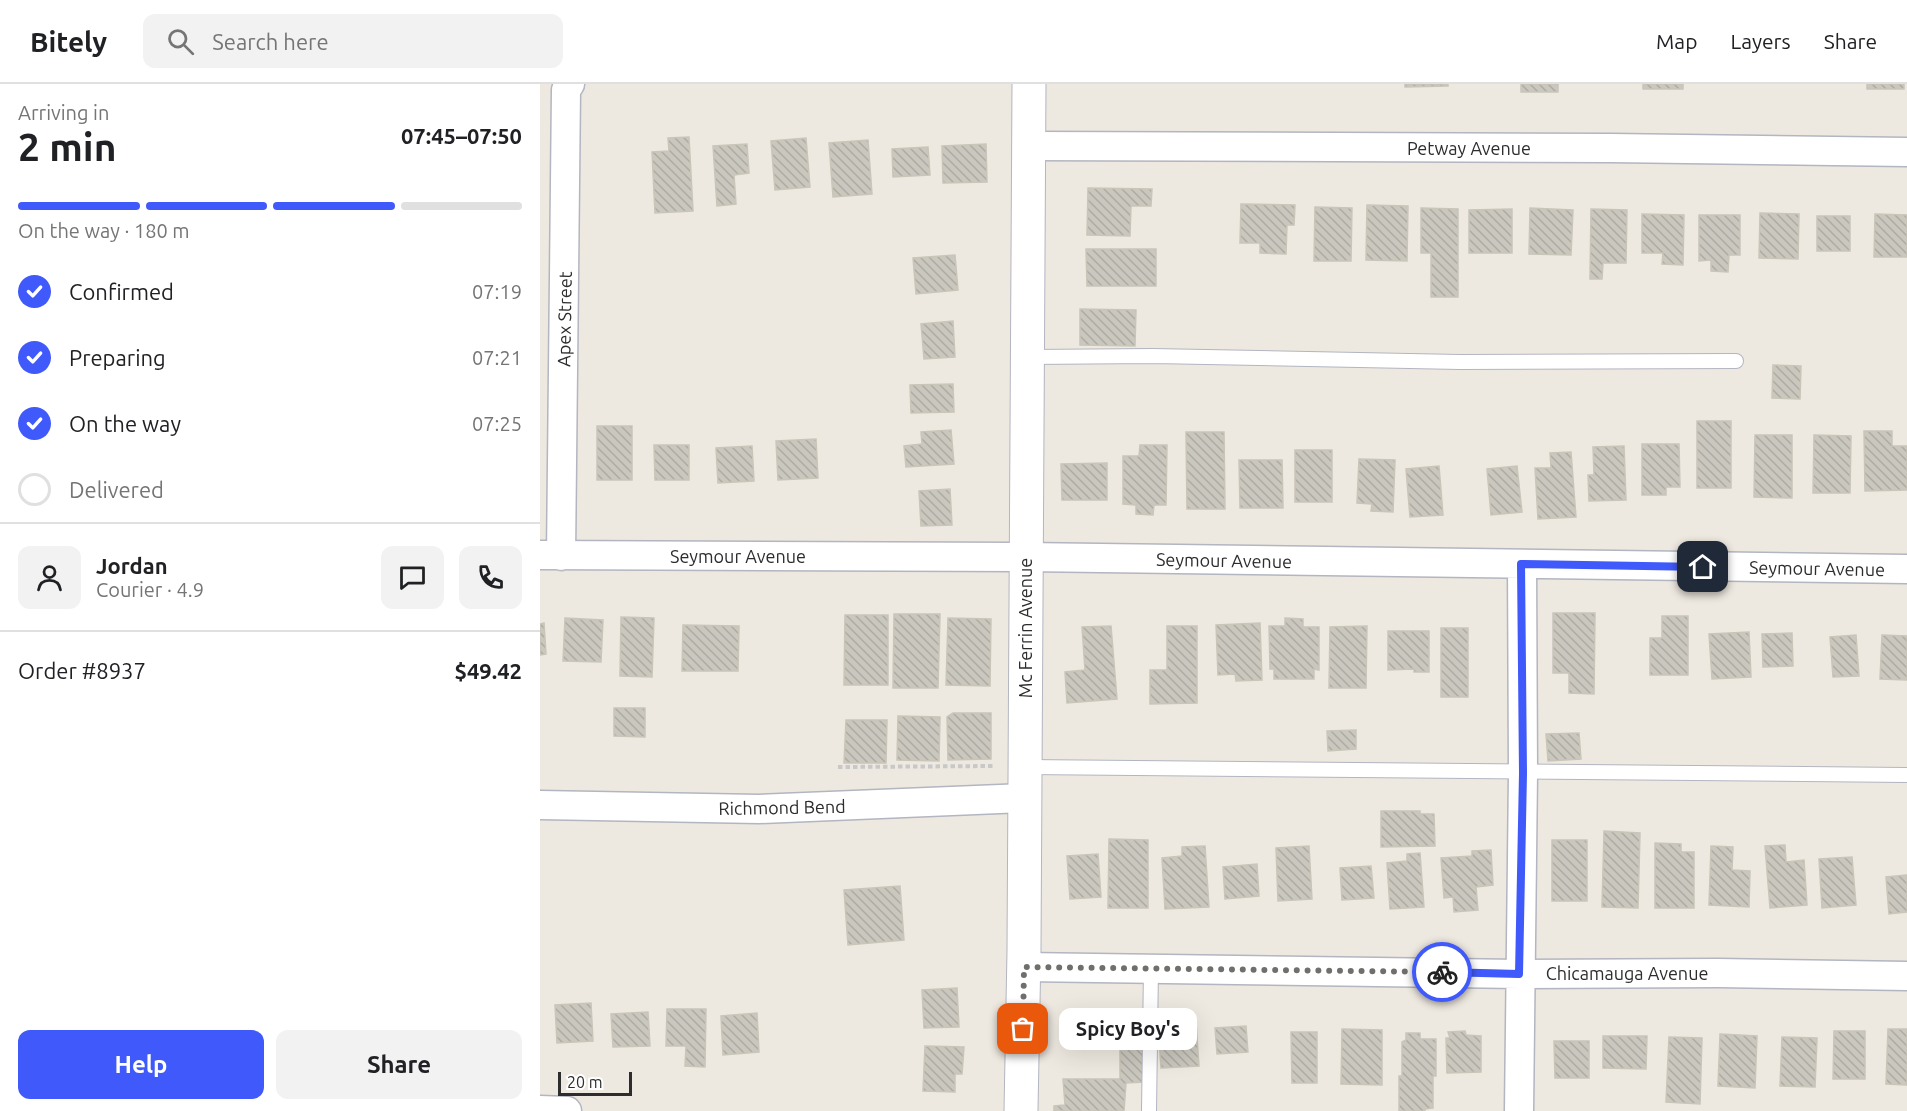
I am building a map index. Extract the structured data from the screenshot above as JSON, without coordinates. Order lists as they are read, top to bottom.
{
  "streets": {
    "street": [
      "Petway Avenue",
      "Apex Street",
      "Seymour Avenue",
      "Mc Ferrin Avenue",
      "Richmond Bend",
      "Chicamauga Avenue"
    ]
  },
  "crossings": [
    ["Petway Avenue", "Mc Ferrin Avenue"],
    ["Apex Street", "Seymour Avenue"],
    ["Seymour Avenue", "Mc Ferrin Avenue"],
    ["Mc Ferrin Avenue", "Richmond Bend"],
    ["Mc Ferrin Avenue", "Chicamauga Avenue"]
  ],
  "places": ["Spicy Boy's"],
  "scale_bar": "20 m",
  "page": {
    "header": "Bitely",
    "search": "Search here",
    "nav": ["Map", "Layers", "Share"],
    "heading": ["2 min", "Arriving in", "07:45–07:50"],
    "panel": [
      "Jordan",
      "Courier · 4.9",
      "Order #8937",
      "$49.42"
    ],
    "bar": "On the way · 180 m",
    "list": [
      ["Confirmed", "07:19"],
      ["Preparing", "07:21"],
      ["On the way", "07:25"],
      "Delivered"
    ],
    "bubble": "Spicy Boy's",
    "buttons": ["Help", "Share"],
    "scale": "20 m"
  }
}
